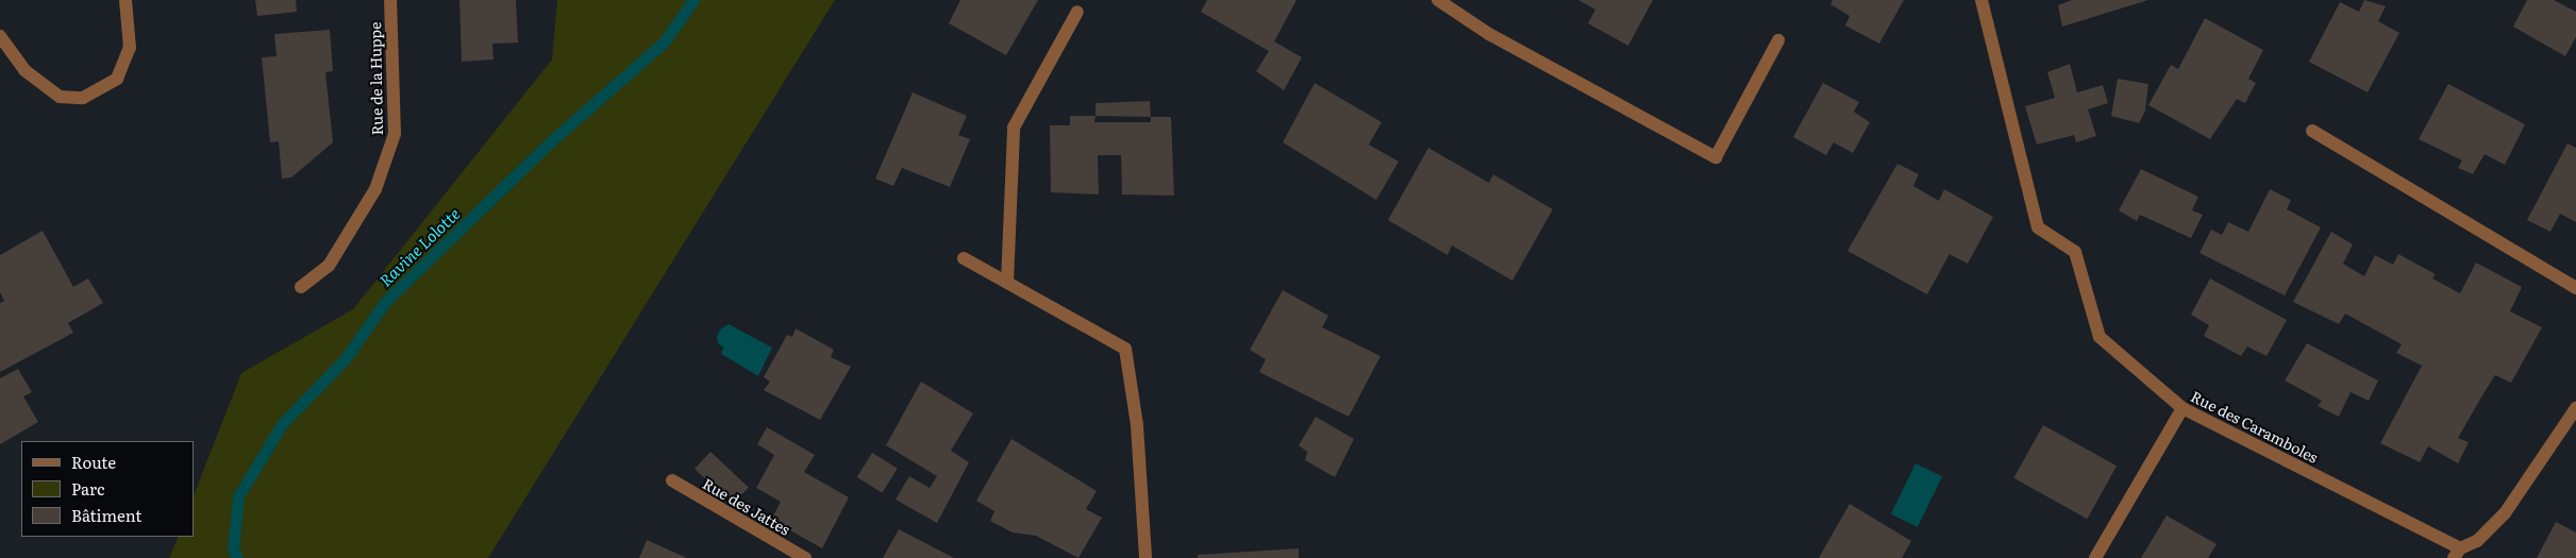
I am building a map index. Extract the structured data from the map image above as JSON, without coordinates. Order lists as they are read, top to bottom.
{
  "streets": {
    "street": ["Rue de la Huppe", "Rue des Caramboles", "Rue des Jattes"]
  },
  "water": ["Ravine Lolotte"],
  "legend": ["Route", "Parc", "Bâtiment"]
}
